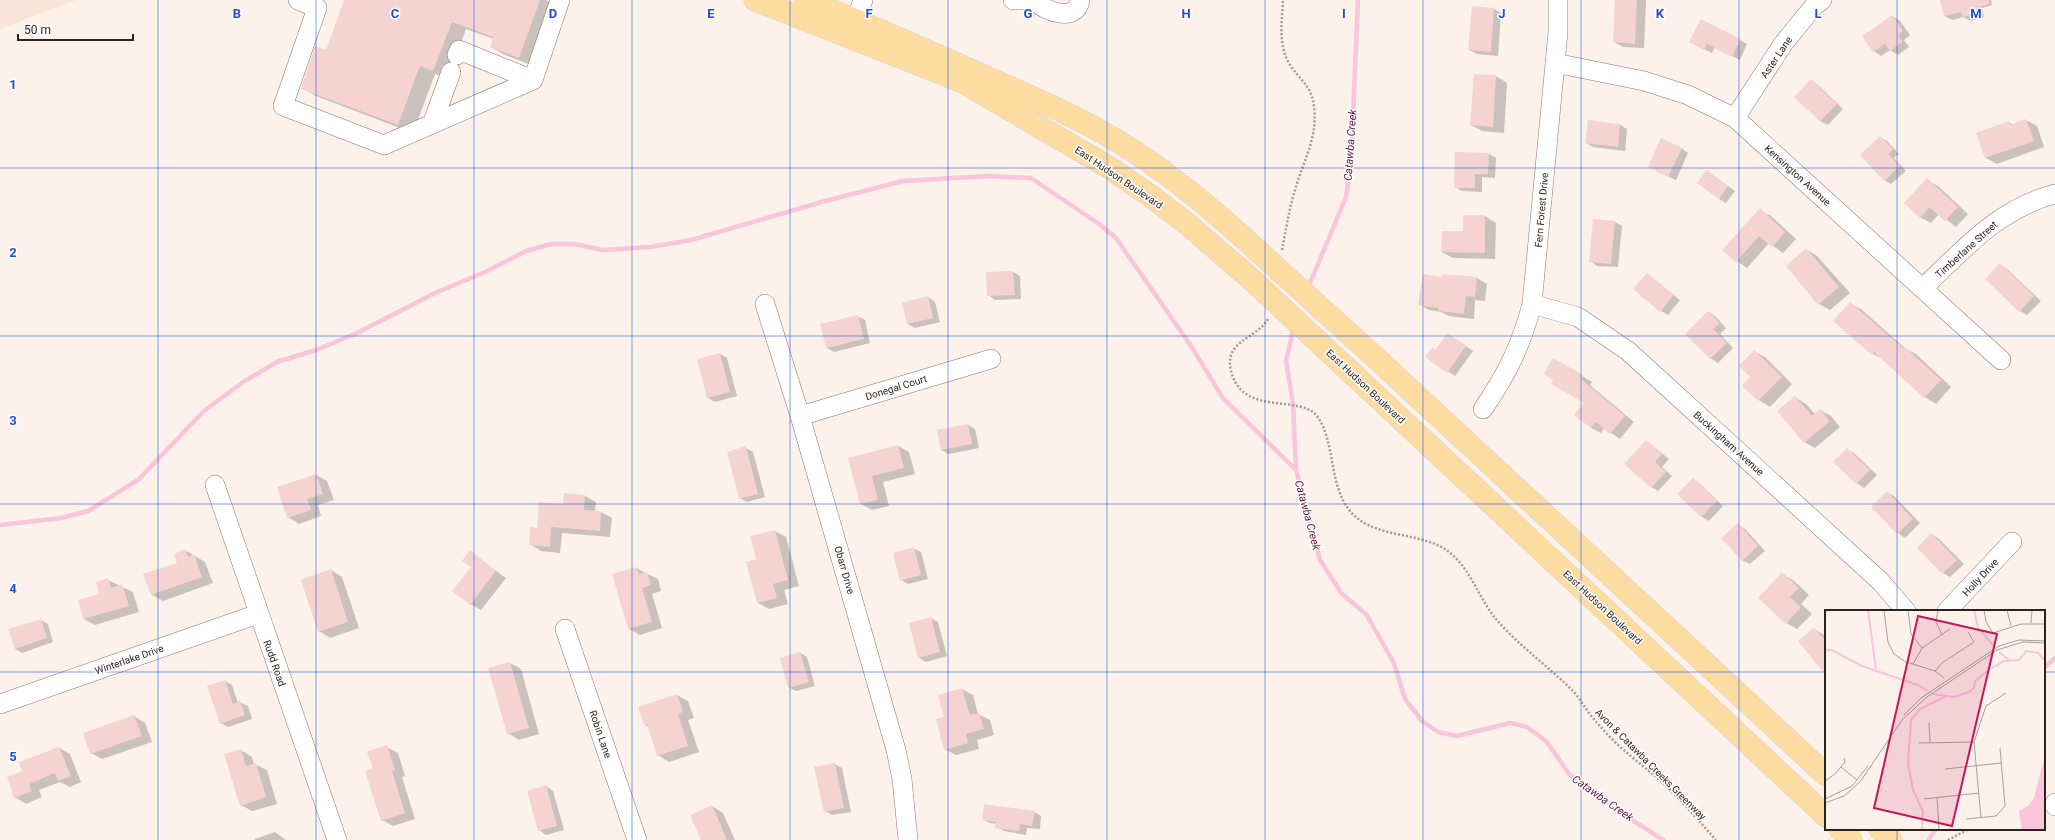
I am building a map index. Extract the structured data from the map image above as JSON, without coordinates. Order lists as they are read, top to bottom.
{
  "streets": {
    "main road": ["East Hudson Boulevard"],
    "street": [
      "Aster Lane",
      "Kensington Avenue",
      "Fern Forest Drive",
      "Timberlane Street",
      "Donegal Court",
      "Buckingham Avenue",
      "Obarr Drive",
      "Holly Drive",
      "Winterlake Drive",
      "Rudd Road",
      "Robin Lane"
    ],
    "path": ["Avon & Catawba Creeks Greenway"]
  },
  "crossings": [
    ["Aster Lane", "Kensington Avenue"],
    ["Kensington Avenue", "Fern Forest Drive"],
    ["Kensington Avenue", "Timberlane Street"],
    ["Fern Forest Drive", "Buckingham Avenue"],
    ["Donegal Court", "Obarr Drive"],
    ["Winterlake Drive", "Rudd Road"]
  ],
  "water": ["Catawba Creek"],
  "scale_bar": "50 m",
  "grid": {
    "columns": [
      "B",
      "C",
      "D",
      "E",
      "F",
      "G",
      "H",
      "I",
      "J",
      "K",
      "L",
      "M"
    ],
    "rows": [
      "1",
      "2",
      "3",
      "4",
      "5"
    ]
  }
}
